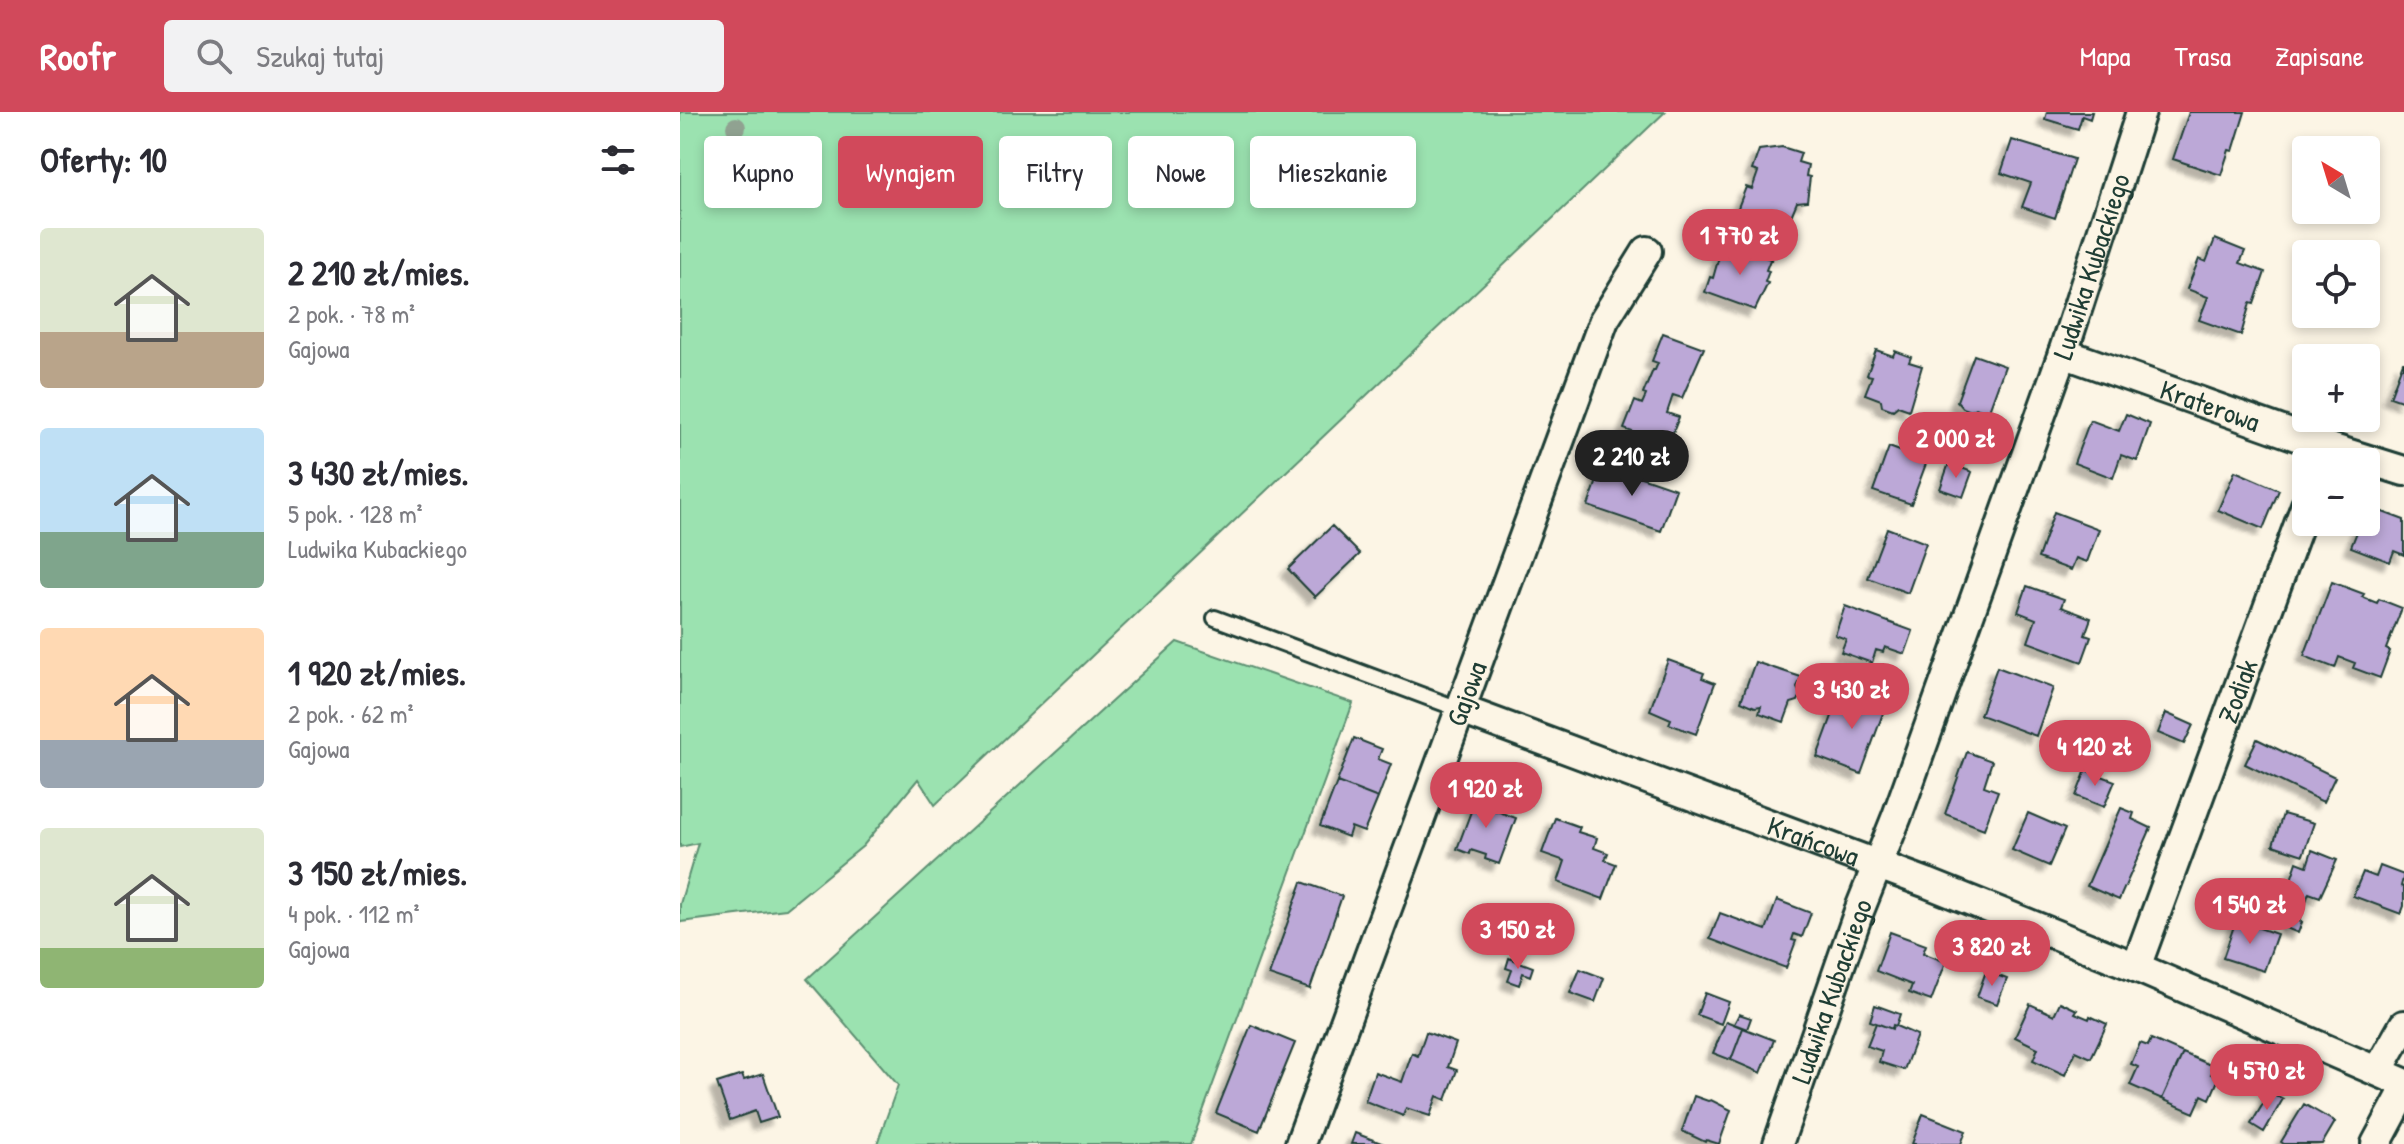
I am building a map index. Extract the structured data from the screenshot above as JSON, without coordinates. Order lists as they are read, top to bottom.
{
  "streets": {
    "street": [
      "Ludwika Kubackiego",
      "Kraterowa",
      "Zodiak",
      "Gajowa",
      "Krańcowa"
    ]
  },
  "crossings": [
    ["Ludwika Kubackiego", "Kraterowa"],
    ["Ludwika Kubackiego", "Krańcowa"],
    ["Zodiak", "Krańcowa"],
    ["Gajowa", "Krańcowa"]
  ],
  "north": "top left",
  "page": {
    "header": "Roofr",
    "search": "Szukaj tutaj",
    "nav": ["Mapa", "Trasa", "Zapisane"],
    "heading": "Oferty: 10",
    "map_buttons": ["+", "−"],
    "chip": [
      "Kupno",
      "Wynajem",
      "Filtry",
      "Nowe",
      "Mieszkanie"
    ],
    "list": [
      {
        "name": "2 210 zł/mies.",
        "note": "2 pok. · 78 m² · Gajowa"
      },
      {
        "name": "3 430 zł/mies.",
        "note": "5 pok. · 128 m² · Ludwika Kubackiego"
      },
      {
        "name": "1 920 zł/mies.",
        "note": "2 pok. · 62 m² · Gajowa"
      },
      {
        "name": "3 150 zł/mies.",
        "note": "4 pok. · 112 m² · Gajowa"
      }
    ],
    "price": [
      "1 770 zł",
      "2 000 zł",
      "2 210 zł",
      "3 430 zł",
      "4 120 zł",
      "1 920 zł",
      "1 540 zł",
      "3 150 zł",
      "3 820 zł",
      "4 570 zł"
    ]
  }
}
